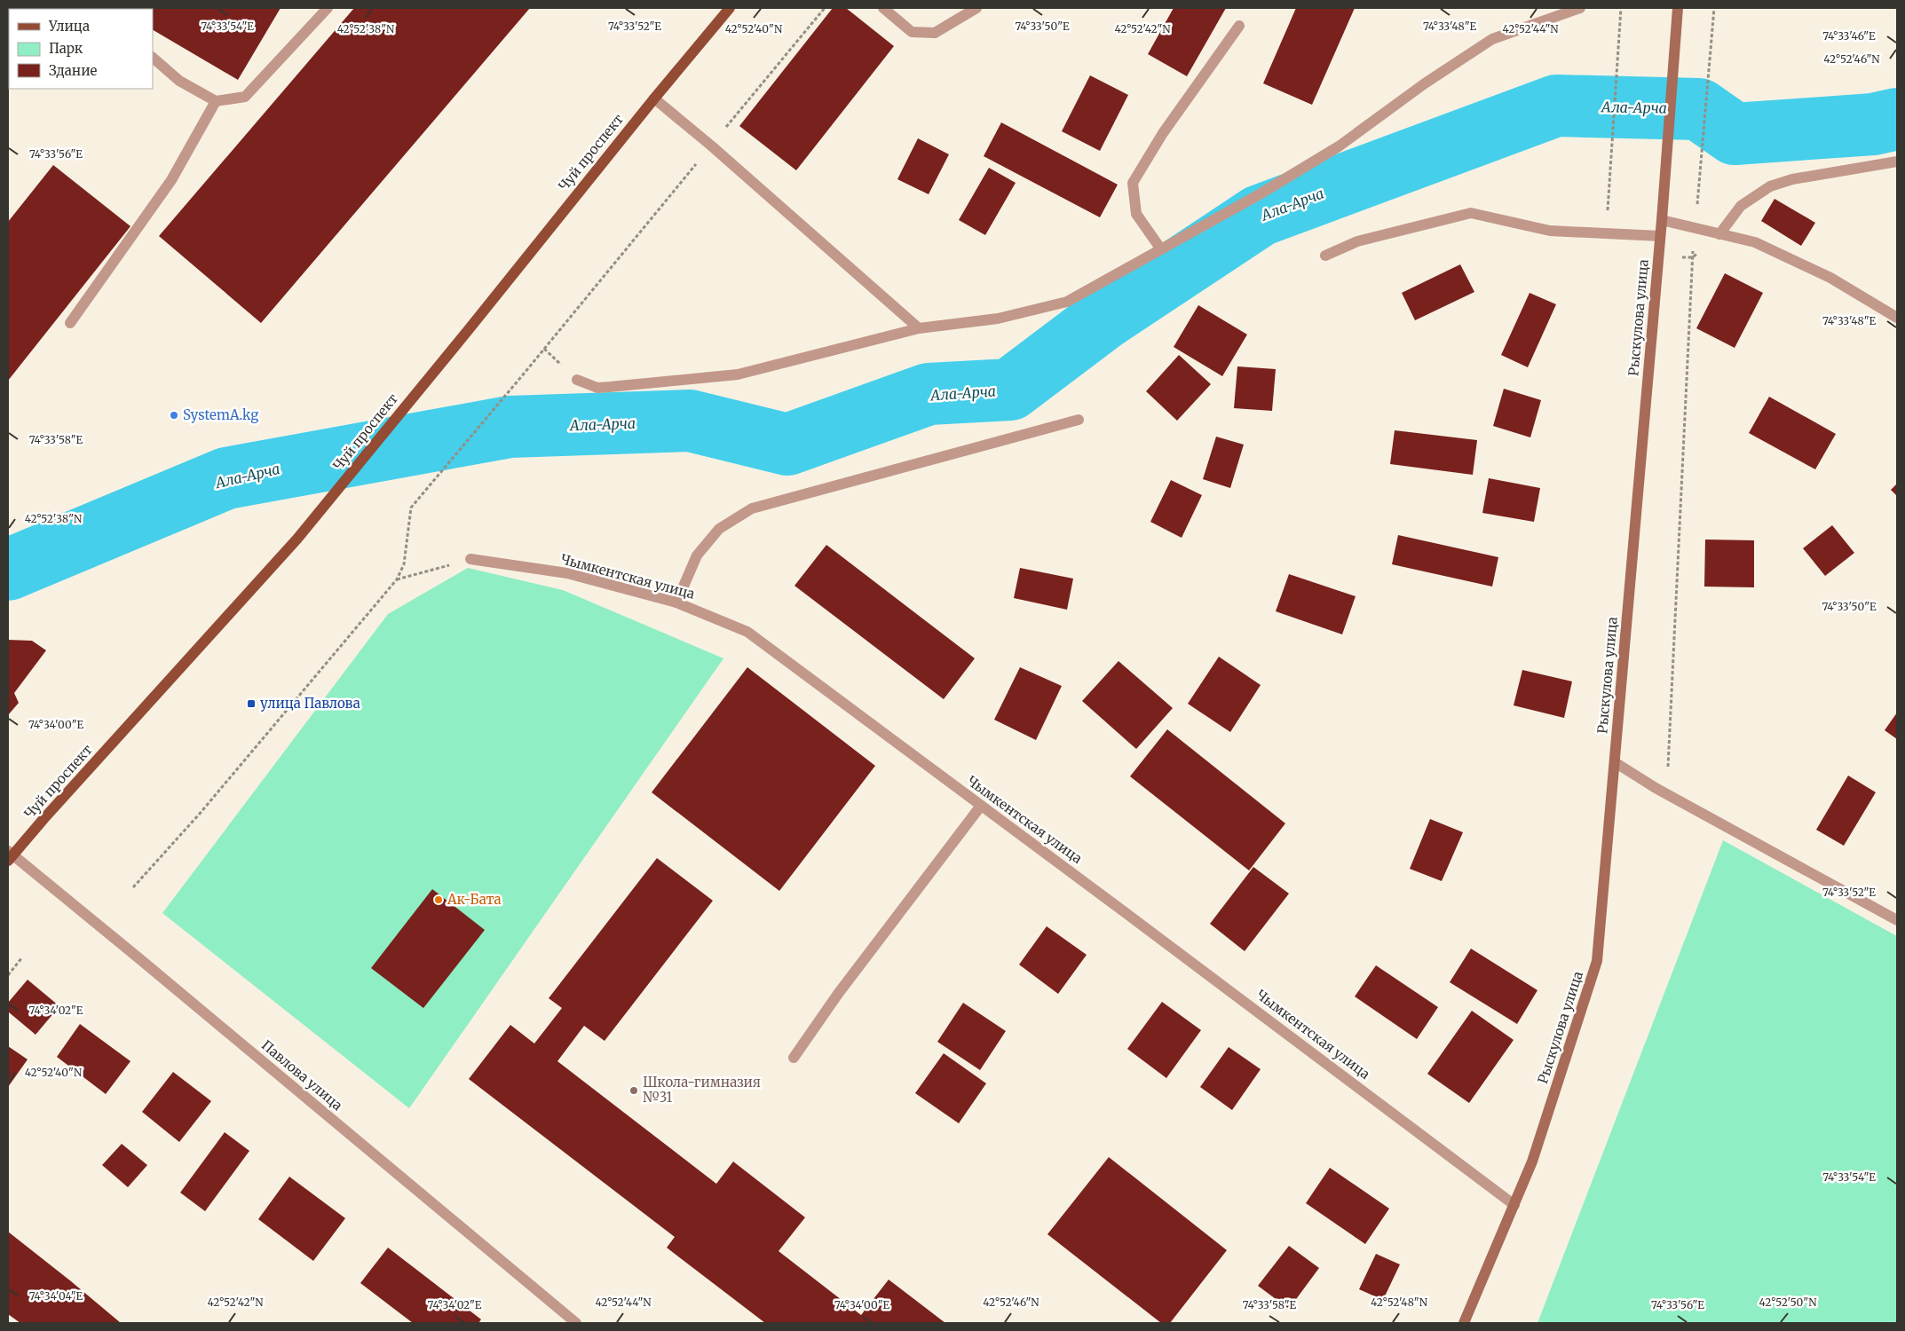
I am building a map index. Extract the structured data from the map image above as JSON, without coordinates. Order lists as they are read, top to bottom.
{
  "streets": {
    "main road": ["Чуй проспект", "Рыскулова улица"],
    "street": ["Чымкентская улица", "Павлова улица"]
  },
  "crossings": [
    ["Чуй проспект", "Павлова улица"],
    ["Рыскулова улица", "Чымкентская улица"]
  ],
  "water": ["Ала-Арча"],
  "places": {
    "other": ["SystemA.kg", "Ак-Бата", "Школа-гимназия №31"],
    "transit": ["улица Павлова"]
  },
  "legend": ["Улица", "Парк", "Здание"],
  "coordinates": [
    "74°33'54\"E",
    "74°33'52\"E",
    "74°33'50\"E",
    "74°33'48\"E",
    "42°52'38\"N",
    "42°52'40\"N",
    "42°52'42\"N",
    "42°52'44\"N",
    "74°33'46\"E",
    "42°52'46\"N",
    "74°33'56\"E",
    "74°33'58\"E",
    "74°34'00\"E",
    "74°34'02\"E",
    "74°34'04\"E",
    "42°52'48\"N",
    "42°52'50\"N"
  ]
}
